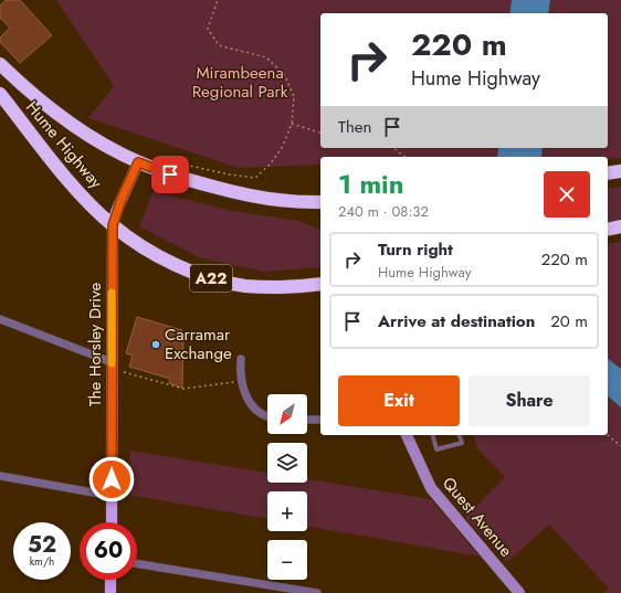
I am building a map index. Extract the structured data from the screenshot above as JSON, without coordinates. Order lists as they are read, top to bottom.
{
  "streets": {
    "highway": ["Hume Highway", "A22"],
    "main road": ["The Horsley Drive"],
    "street": ["Quest Avenue"]
  },
  "crossings": [
    ["Hume Highway", "The Horsley Drive"]
  ],
  "parks": ["Mirambeena Regional Park"],
  "places": ["Carramar Exchange"],
  "north": "bottom left",
  "page": {
    "turn": ["220 m", "Hume Highway"],
    "then": "Then",
    "heading": ["1 min", "240 m · 08:32"],
    "list": [
      {
        "name": "Turn right",
        "note": "Hume Highway",
        "value": "220 m"
      },
      {
        "name": "Arrive at destination",
        "value": "20 m"
      }
    ],
    "buttons": ["Exit", "Share"],
    "map_buttons": ["+", "−"],
    "speed": "52 km/h",
    "limit": "60"
  }
}
